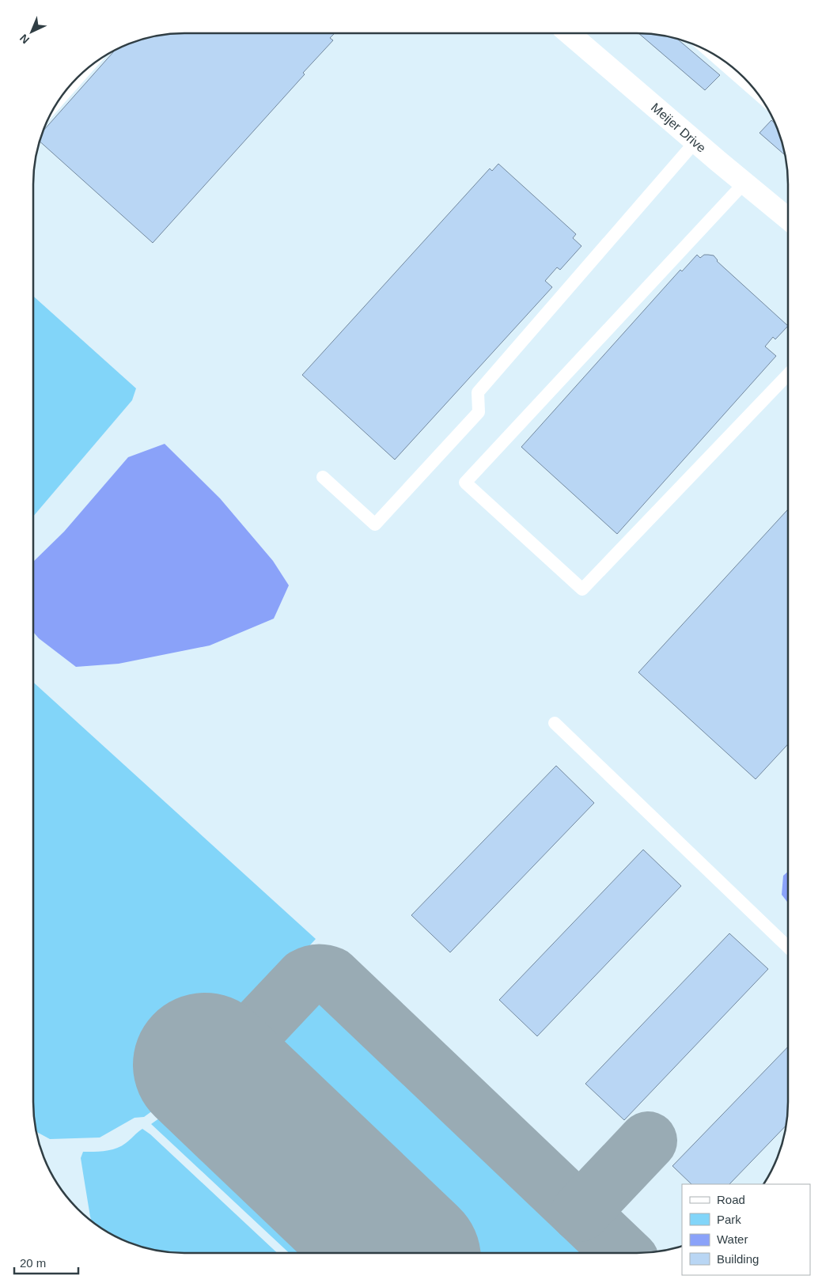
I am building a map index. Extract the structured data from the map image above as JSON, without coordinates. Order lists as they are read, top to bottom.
{
  "streets": {
    "street": ["Meijer Drive"]
  },
  "legend": [
    "Road",
    "Park",
    "Water",
    "Building"
  ],
  "scale_bar": "20 m",
  "north": "bottom left"
}
